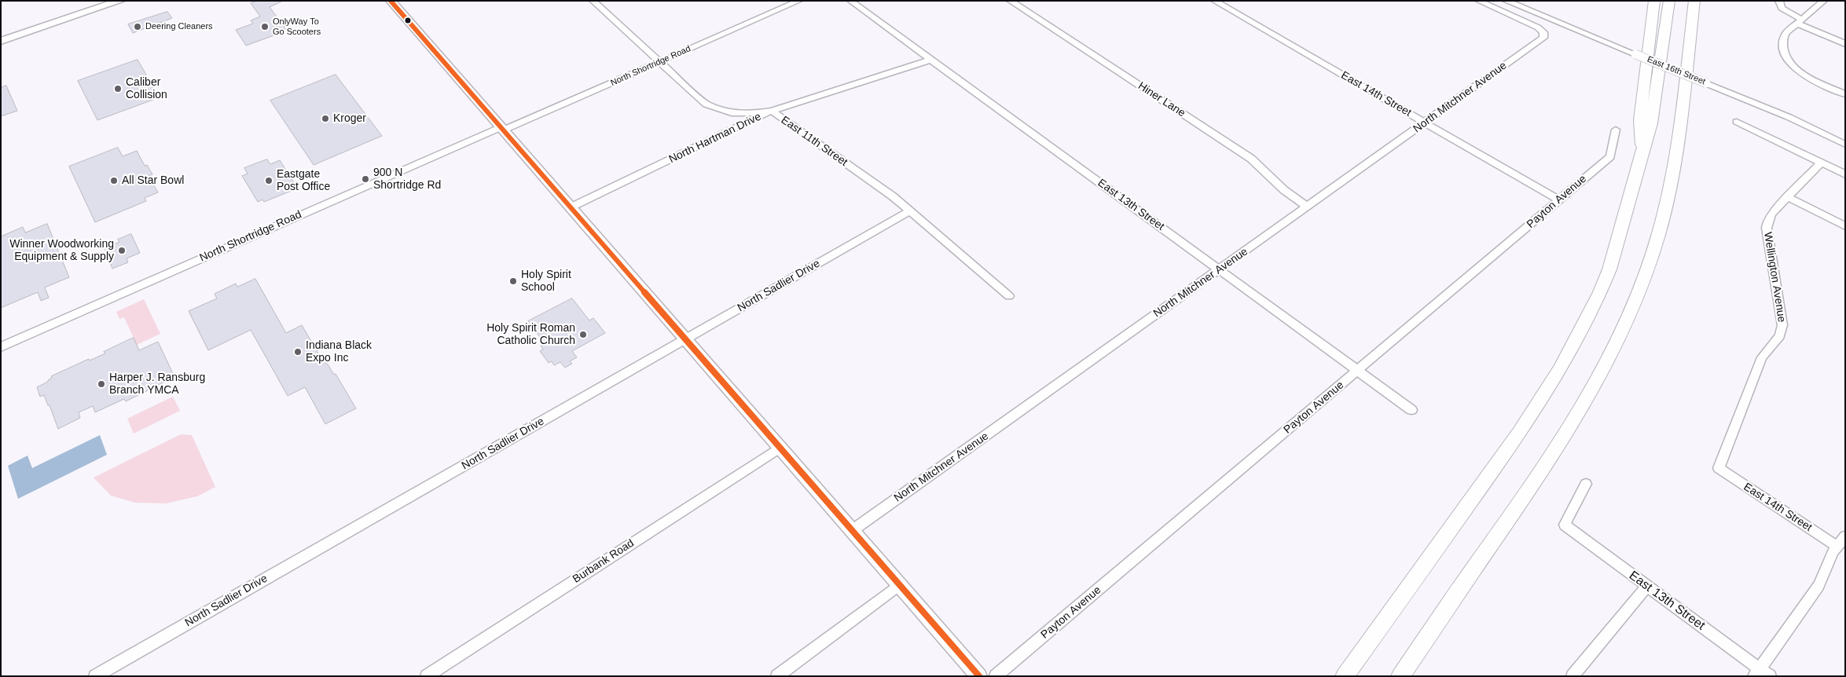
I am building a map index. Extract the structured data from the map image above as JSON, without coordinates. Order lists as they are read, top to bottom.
{
  "streets": {
    "street": [
      "North Shortridge Road",
      "East 16th Street",
      "East 14th Street",
      "North Mitchner Avenue",
      "Hiner Lane",
      "North Hartman Drive",
      "East 11th Street",
      "Payton Avenue",
      "East 13th Street",
      "Wellington Avenue",
      "North Sadlier Drive",
      "Burbank Road"
    ]
  },
  "crossings": [
    ["North Shortridge Road", "East 11th Street"],
    ["East 14th Street", "North Mitchner Avenue"],
    ["East 14th Street", "Payton Avenue"],
    ["East 14th Street", "Wellington Avenue"],
    ["North Mitchner Avenue", "Hiner Lane"],
    ["North Mitchner Avenue", "East 13th Street"],
    ["North Hartman Drive", "East 11th Street"],
    ["North Hartman Drive", "East 13th Street"],
    ["East 11th Street", "North Sadlier Drive"],
    ["Payton Avenue", "East 13th Street"]
  ],
  "places": [
    "Deering Cleaners",
    "OnlyWay To Go Scooters",
    "Caliber Collision",
    "Kroger",
    "900 N Shortridge Rd",
    "All Star Bowl",
    "Eastgate Post Office",
    "Winner Woodworking Equipment & Supply",
    "Holy Spirit School",
    "Holy Spirit Roman Catholic Church",
    "Indiana Black Expo Inc",
    "Harper J. Ransburg Branch YMCA"
  ]
}
